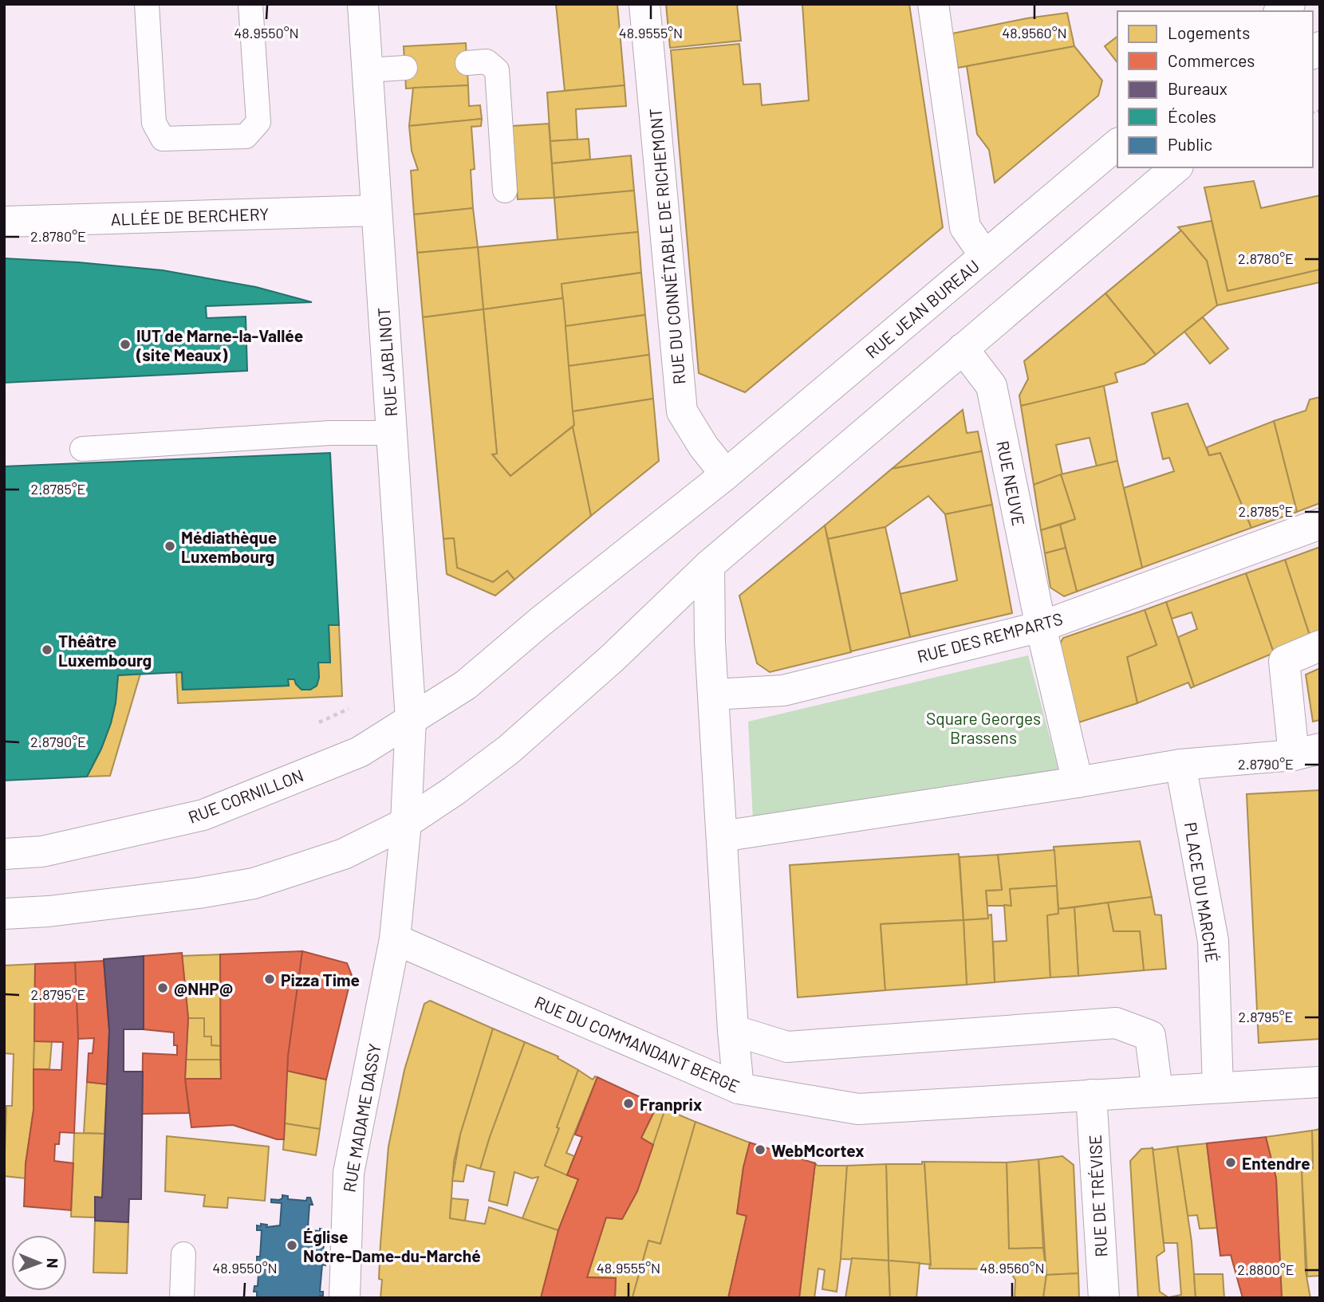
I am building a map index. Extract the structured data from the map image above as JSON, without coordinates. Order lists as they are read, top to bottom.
{
  "streets": {
    "street": [
      "ALLÉE DE BERCHERY",
      "RUE DU CONNÉTABLE DE RICHEMONT",
      "RUE JEAN BUREAU",
      "RUE JABLINOT",
      "RUE NEUVE",
      "RUE DES REMPARTS",
      "RUE CORNILLON",
      "PLACE DU MARCHÉ",
      "RUE DU COMMANDANT BERGE",
      "RUE MADAME DASSY",
      "RUE DE TRÉVISE"
    ]
  },
  "crossings": [
    ["ALLÉE DE BERCHERY", "RUE JABLINOT"],
    ["RUE DU CONNÉTABLE DE RICHEMONT", "RUE JEAN BUREAU"],
    ["RUE JEAN BUREAU", "RUE JABLINOT"],
    ["RUE JEAN BUREAU", "RUE CORNILLON"],
    ["RUE JABLINOT", "RUE CORNILLON"],
    ["RUE JABLINOT", "RUE MADAME DASSY"],
    ["RUE NEUVE", "RUE DES REMPARTS"],
    ["PLACE DU MARCHÉ", "RUE DU COMMANDANT BERGE"],
    ["RUE DU COMMANDANT BERGE", "RUE MADAME DASSY"],
    ["RUE DU COMMANDANT BERGE", "RUE DE TRÉVISE"]
  ],
  "parks": ["Square Georges Brassens"],
  "places": [
    "IUT de Marne-la-Vallée (site Meaux)",
    "Médiathèque Luxembourg",
    "Théâtre Luxembourg",
    "Pizza Time",
    "@NHP@",
    "Franprix",
    "WebMcortex",
    "Entendre",
    "Église Notre-Dame-du-Marché"
  ],
  "legend": [
    "Logements",
    "Commerces",
    "Bureaux",
    "Écoles",
    "Public"
  ],
  "north": "right",
  "coordinates": [
    "48.9550°N",
    "48.9555°N",
    "48.9560°N",
    "2.8780°E",
    "2.8785°E",
    "2.8790°E",
    "2.8795°E",
    "2.8800°E"
  ]
}
